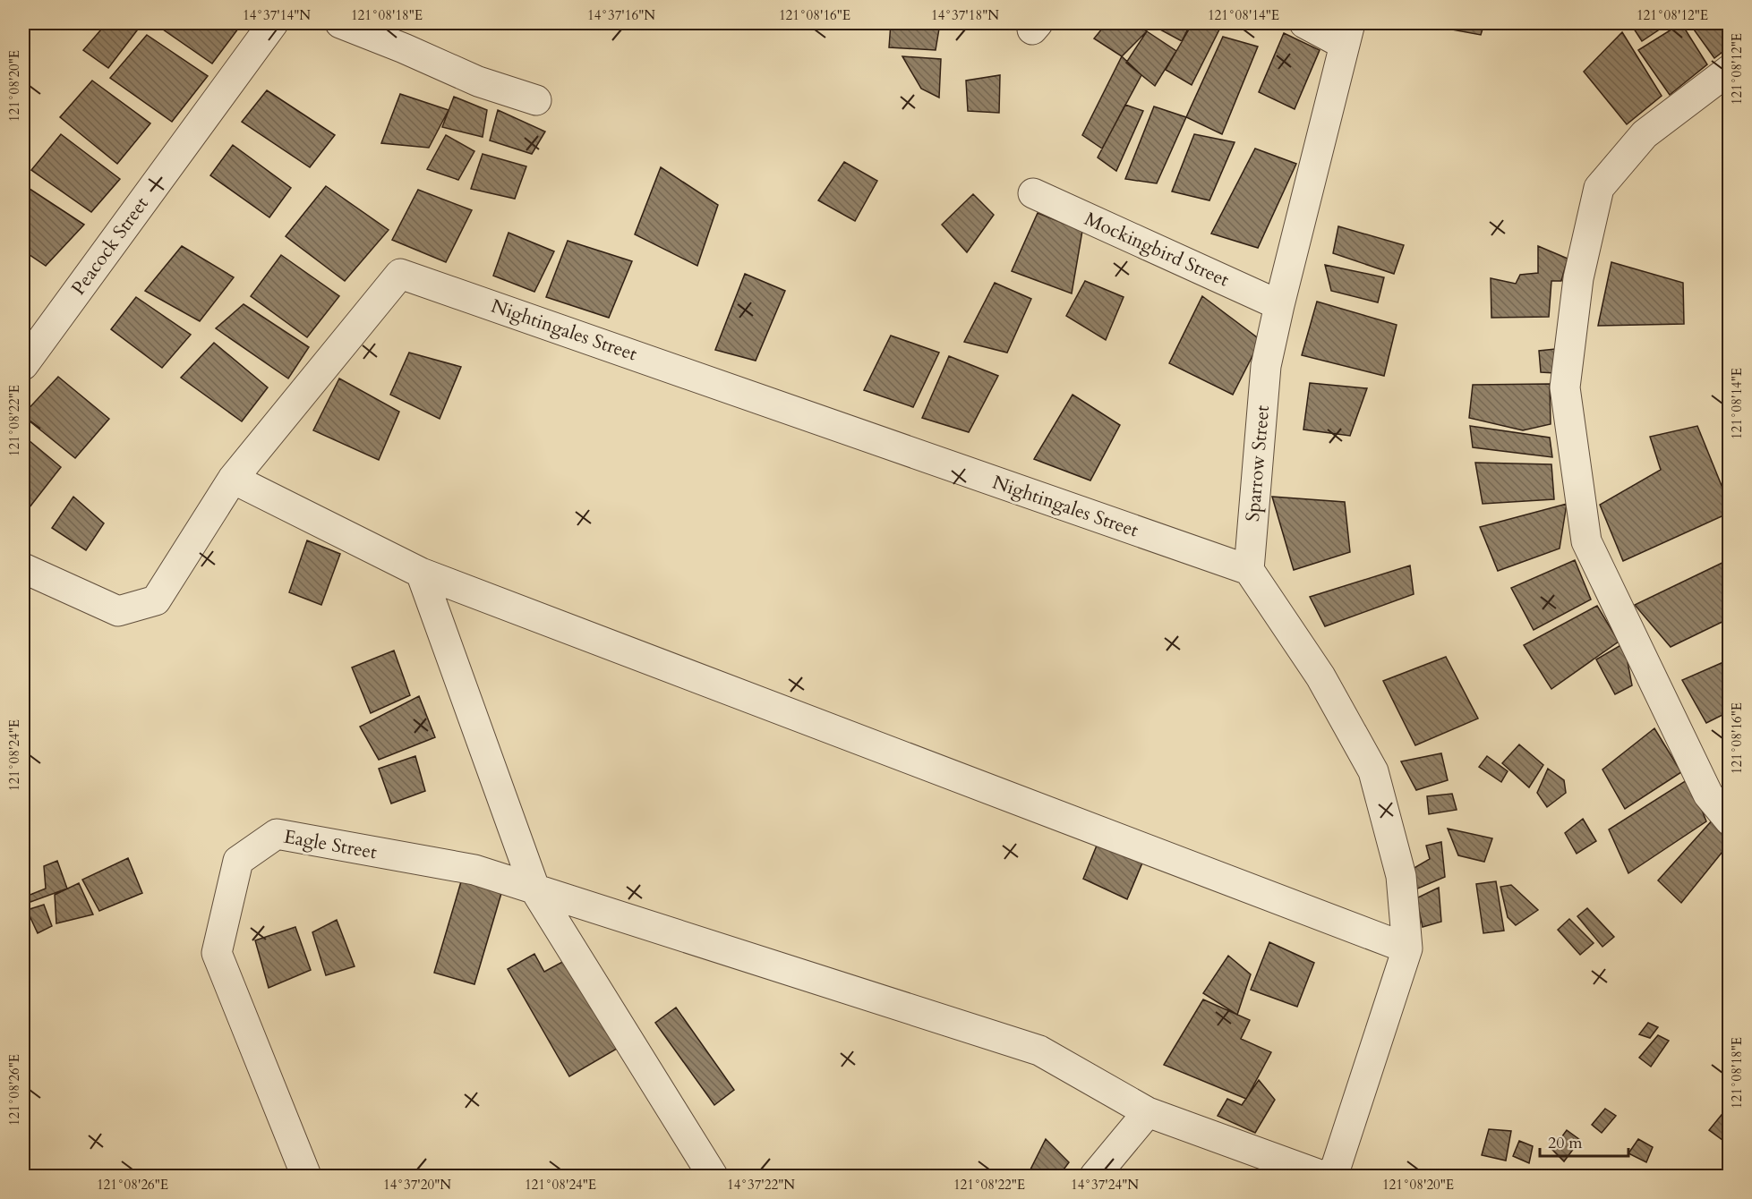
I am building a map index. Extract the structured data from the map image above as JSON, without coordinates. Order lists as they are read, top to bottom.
{
  "streets": {
    "street": [
      "Peacock Street",
      "Mockingbird Street",
      "Nightingales Street",
      "Sparrow Street",
      "Eagle Street"
    ]
  },
  "crossings": [
    ["Mockingbird Street", "Sparrow Street"],
    ["Nightingales Street", "Sparrow Street"]
  ],
  "scale_bar": "20 m",
  "coordinates": [
    "14°37'14\"N",
    "121°08'18\"E",
    "14°37'16\"N",
    "121°08'16\"E",
    "14°37'18\"N",
    "121°08'14\"E",
    "121°08'12\"E",
    "121°08'20\"E",
    "121°08'22\"E",
    "121°08'24\"E",
    "121°08'26\"E",
    "14°37'20\"N",
    "14°37'22\"N",
    "14°37'24\"N"
  ]
}
